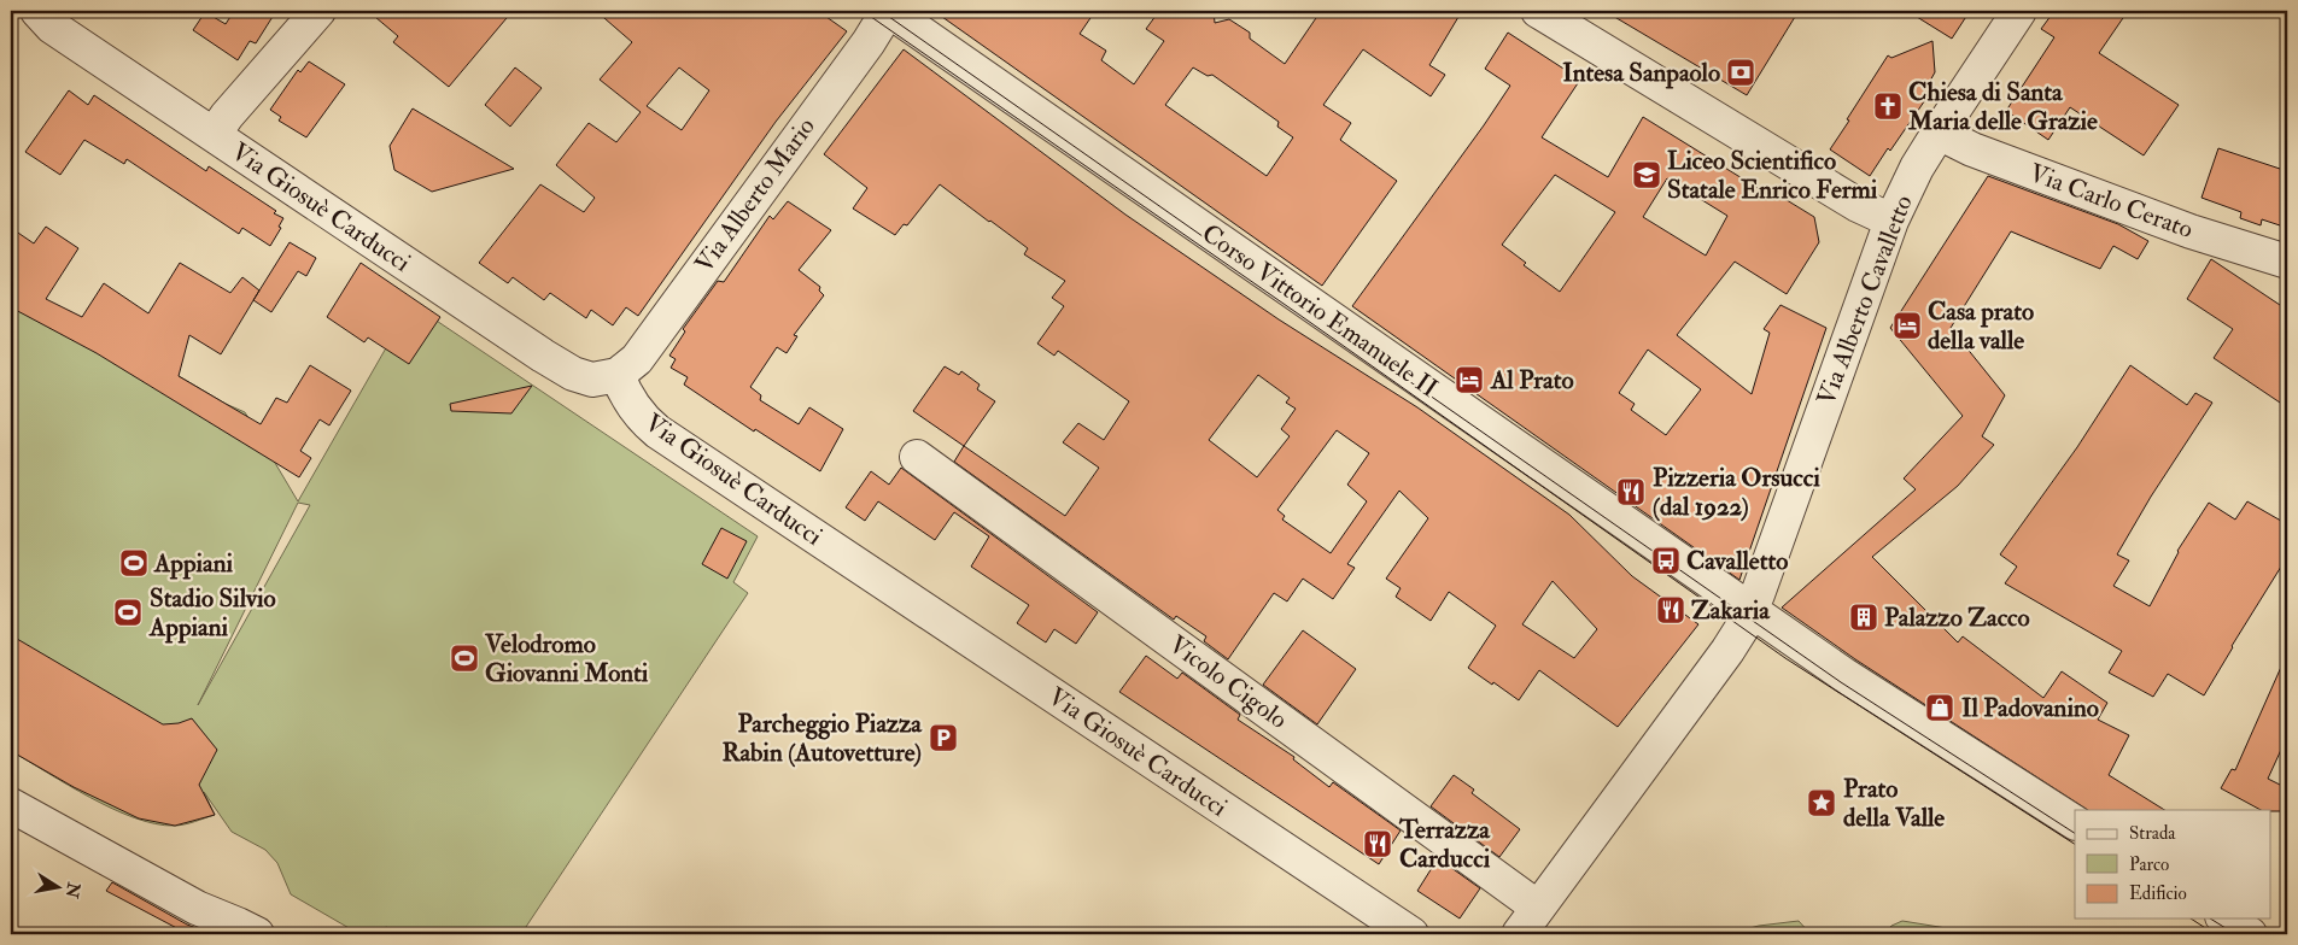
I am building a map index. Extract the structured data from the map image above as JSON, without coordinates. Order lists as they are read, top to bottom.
{
  "streets": {
    "street": [
      "Via Alberto Mario",
      "Via Carlo Cerato",
      "Via Giosuè Carducci",
      "Via Alberto Cavalletto",
      "Corso Vittorio Emanuele II",
      "Vicolo Cigolo"
    ]
  },
  "crossings": [
    ["Via Alberto Mario", "Via Giosuè Carducci"],
    ["Via Alberto Mario", "Corso Vittorio Emanuele II"],
    ["Via Carlo Cerato", "Via Alberto Cavalletto"],
    ["Via Alberto Cavalletto", "Corso Vittorio Emanuele II"]
  ],
  "places": {
    "bank": ["Intesa Sanpaolo"],
    "church": ["Chiesa di Santa Maria delle Grazie"],
    "school or university": ["Liceo Scientifico Statale Enrico Fermi"],
    "hotel": ["Casa prato della valle", "Al Prato"],
    "restaurant": ["Pizzeria Orsucci (dal 1922)", "Zakaria", "Terrazza Carducci"],
    "bus stop": ["Cavalletto"],
    "sports": ["Appiani", "Stadio Silvio Appiani", "Velodromo Giovanni Monti"],
    "building": ["Palazzo Zacco"],
    "shop": ["Il Padovanino"],
    "parking": ["Parcheggio Piazza Rabin (Autovetture)"],
    "place": ["Prato della Valle"]
  },
  "legend": ["Strada", "Parco", "Edificio"],
  "north": "right"
}
